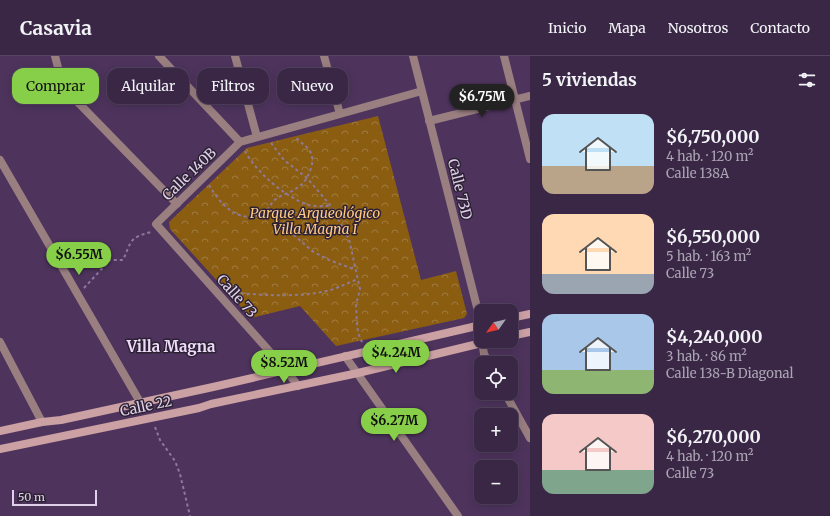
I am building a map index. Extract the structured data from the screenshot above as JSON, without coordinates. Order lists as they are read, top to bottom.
{
  "streets": {
    "street": [
      "Calle 140B",
      "Calle 73D",
      "Calle 73",
      "Calle 22"
    ]
  },
  "crossings": [
    ["Calle 140B", "Calle 73"],
    ["Calle 73", "Calle 22"]
  ],
  "districts": ["Villa Magna"],
  "parks": ["Parque Arqueológico Villa Magna I"],
  "scale_bar": "50 m",
  "north": "bottom left",
  "page": {
    "header": "Casavia",
    "nav": [
      "Inicio",
      "Mapa",
      "Nosotros",
      "Contacto"
    ],
    "heading": "5 viviendas",
    "chip": [
      "Comprar",
      "Alquilar",
      "Filtros",
      "Nuevo"
    ],
    "price": [
      "$6.75M",
      "$6.55M",
      "$4.24M",
      "$8.52M",
      "$6.27M"
    ],
    "list": [
      {
        "name": "$6,750,000",
        "note": "4 hab. · 120 m² · Calle 138A"
      },
      {
        "name": "$6,550,000",
        "note": "5 hab. · 163 m² · Calle 73"
      },
      {
        "name": "$4,240,000",
        "note": "3 hab. · 86 m² · Calle 138-B Diagonal"
      },
      {
        "name": "$6,270,000",
        "note": "4 hab. · 120 m² · Calle 73"
      }
    ],
    "map_buttons": ["+", "−"],
    "scale": "50 m"
  }
}
